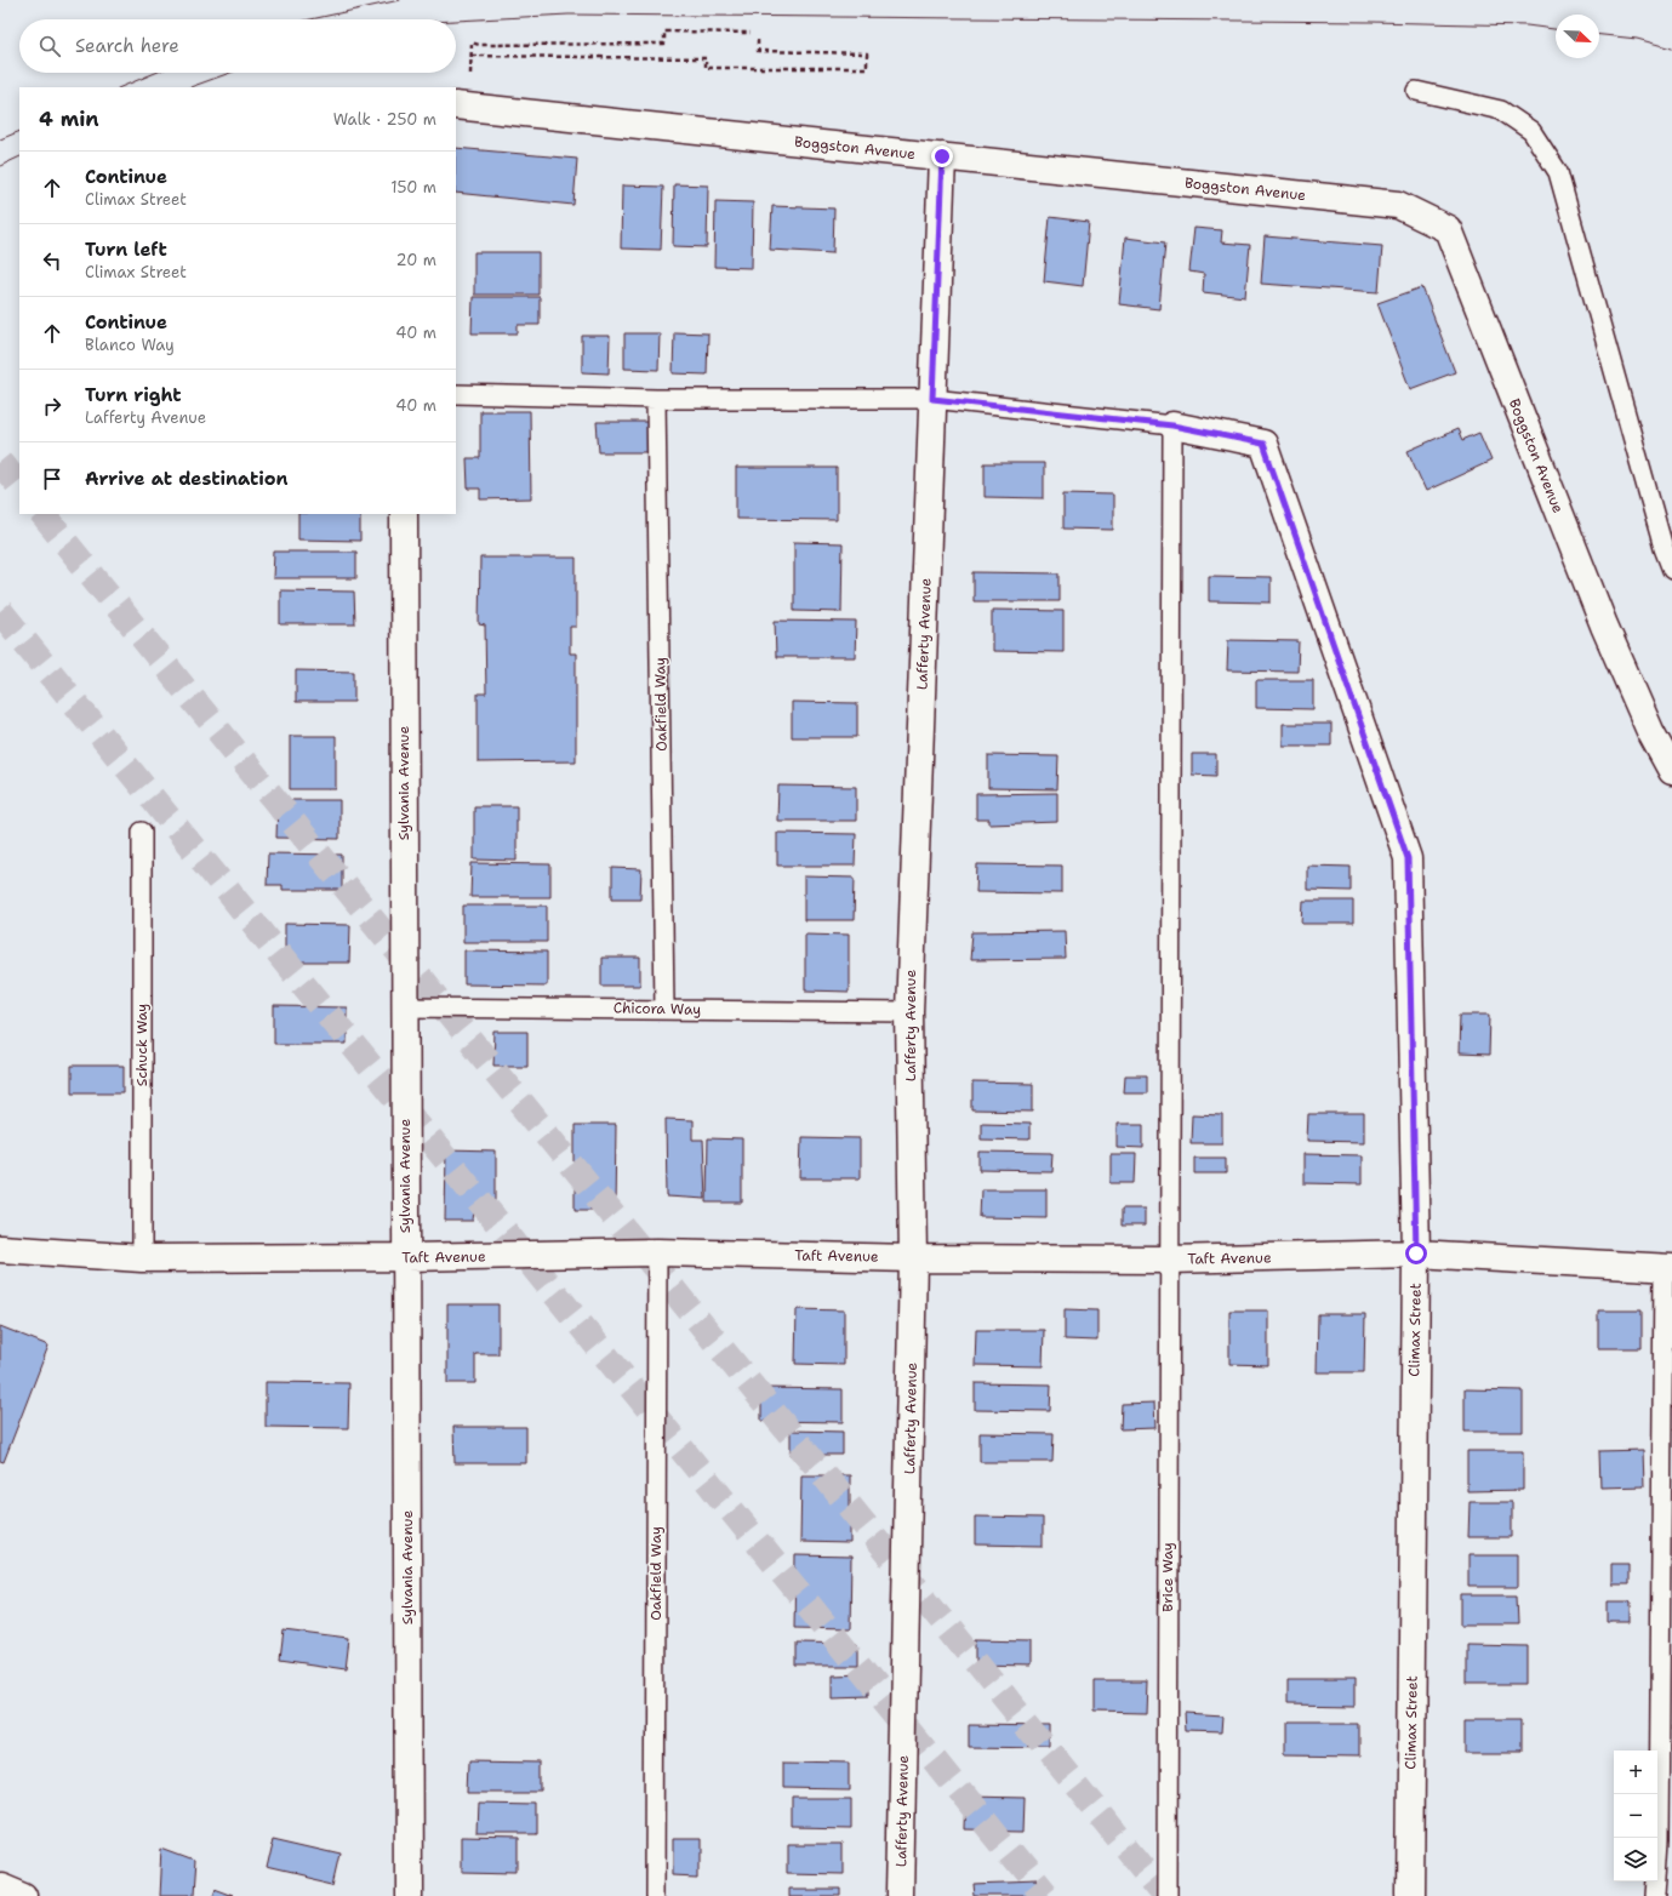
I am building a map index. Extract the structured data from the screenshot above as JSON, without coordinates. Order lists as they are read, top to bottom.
{
  "streets": {
    "street": [
      "Boggston Avenue",
      "Lafferty Avenue",
      "Sylvania Avenue",
      "Taft Avenue",
      "Climax Street"
    ],
    "lane": [
      "Oakfield Way",
      "Chicora Way",
      "Schuck Way",
      "Brice Way"
    ]
  },
  "crossings": [
    ["Boggston Avenue", "Lafferty Avenue"],
    ["Lafferty Avenue", "Chicora Way"],
    ["Lafferty Avenue", "Taft Avenue"],
    ["Oakfield Way", "Chicora Way"],
    ["Oakfield Way", "Taft Avenue"],
    ["Sylvania Avenue", "Chicora Way"],
    ["Sylvania Avenue", "Taft Avenue"],
    ["Schuck Way", "Taft Avenue"],
    ["Taft Avenue", "Climax Street"],
    ["Taft Avenue", "Brice Way"],
    ["Climax Street", "Brice Way"]
  ],
  "north": "bottom right",
  "page": {
    "search": "Search here",
    "heading": ["4 min", "Walk · 250 m"],
    "list": [
      ["Continue", "Climax Street", "150 m"],
      ["Turn left", "Climax Street", "20 m"],
      ["Continue", "Blanco Way", "40 m"],
      ["Turn right", "Lafferty Avenue", "40 m"],
      "Arrive at destination"
    ],
    "map_buttons": ["+", "−"]
  }
}
